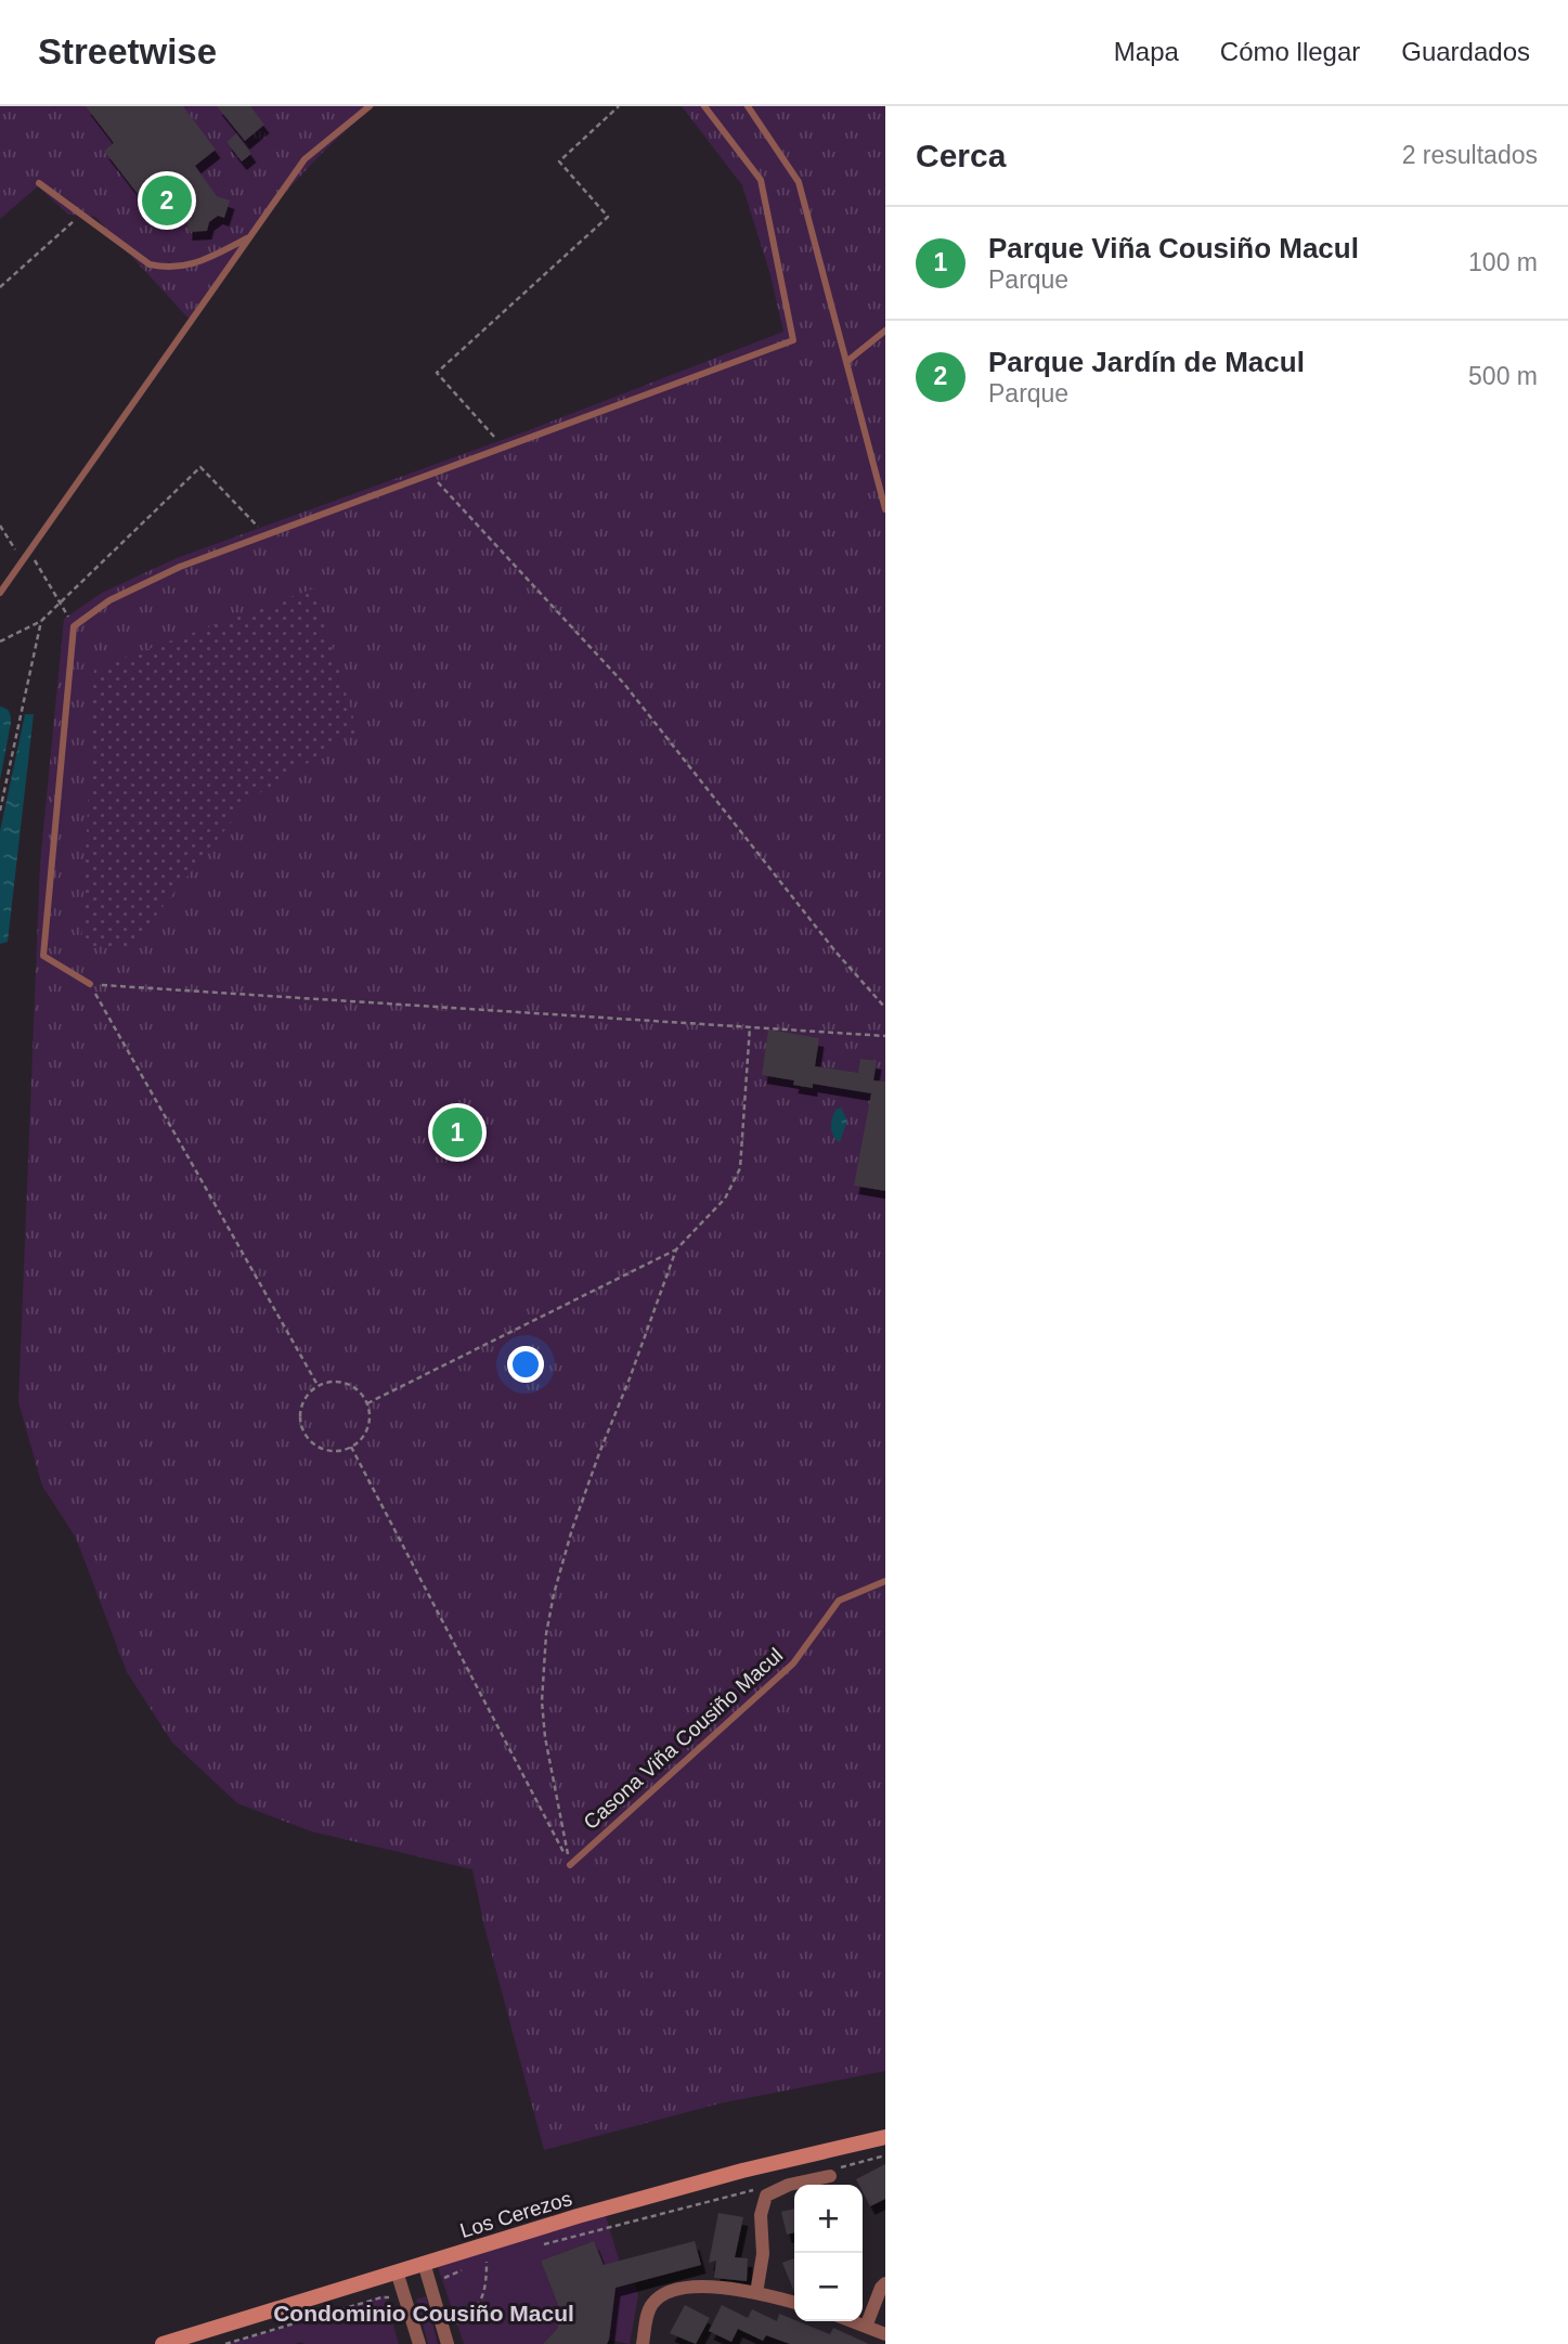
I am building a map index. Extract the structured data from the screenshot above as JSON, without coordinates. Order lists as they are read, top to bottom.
{
  "streets": {
    "street": ["Los Cerezos"],
    "lane": ["Casona Viña Cousiño Macul"]
  },
  "districts": ["Condominio Cousiño Macul"],
  "page": {
    "header": "Streetwise",
    "nav": ["Mapa", "Cómo llegar", "Guardados"],
    "heading": ["Cerca", "2 resultados"],
    "pins": ["2", "1"],
    "list": [
      {
        "mark": "1",
        "name": "Parque Viña Cousiño Macul",
        "note": "Parque",
        "value": "100 m"
      },
      {
        "mark": "2",
        "name": "Parque Jardín de Macul",
        "note": "Parque",
        "value": "500 m"
      }
    ],
    "map_buttons": ["+", "−"]
  }
}
